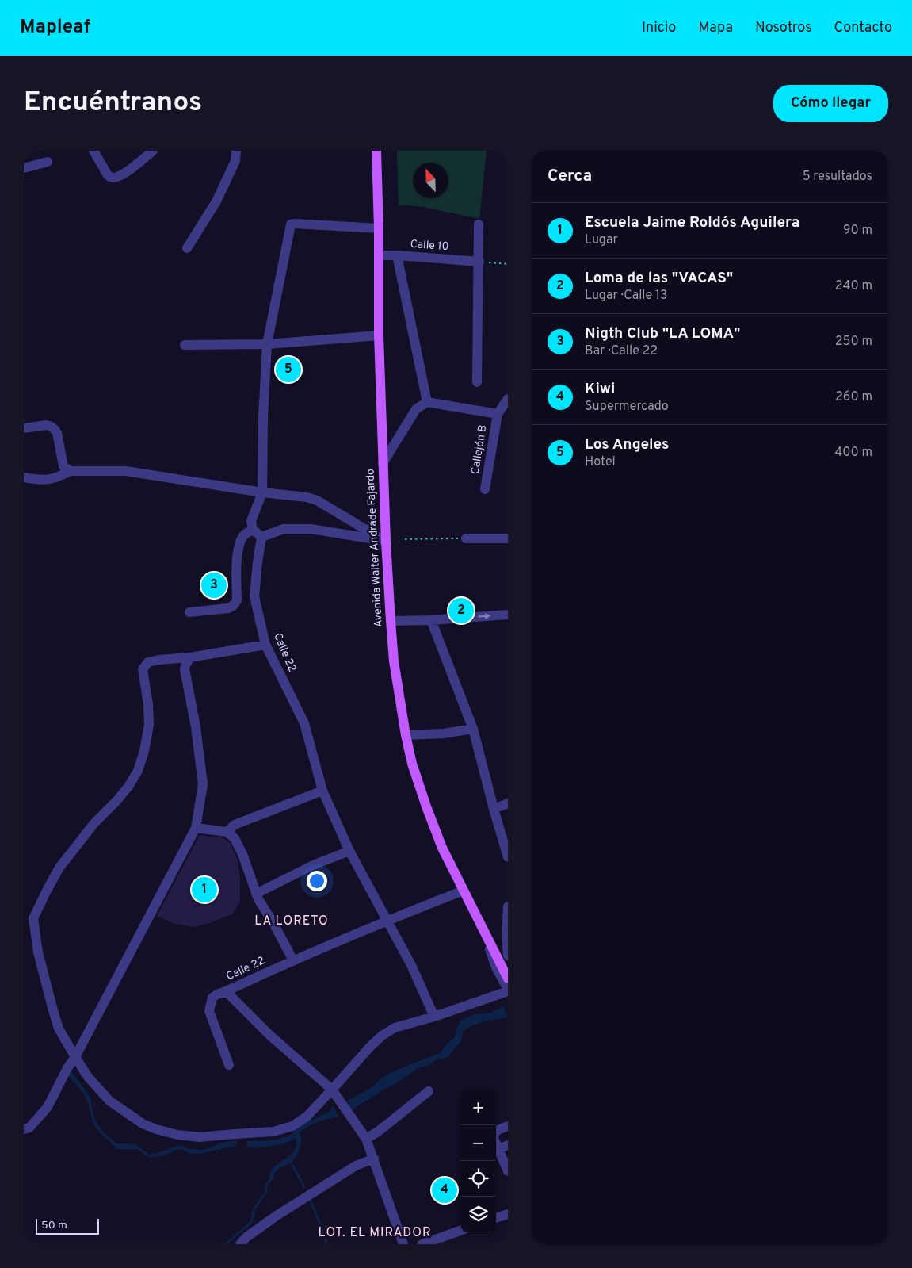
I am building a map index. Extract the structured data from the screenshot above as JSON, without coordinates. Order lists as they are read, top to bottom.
{
  "streets": {
    "main road": ["Avenida Walter Andrade Fajardo"],
    "street": ["Calle 10", "Callejón B", "Calle 22"]
  },
  "crossings": [
    ["Calle 10", "Avenida Walter Andrade Fajardo"],
    ["Avenida Walter Andrade Fajardo", "Calle 22"]
  ],
  "districts": ["LA LORETO", "LOT. EL MIRADOR"],
  "scale_bar": "50 m",
  "north": "top left",
  "page": {
    "header": "Mapleaf",
    "nav": [
      "Inicio",
      "Mapa",
      "Nosotros",
      "Contacto"
    ],
    "buttons": "Cómo llegar",
    "title": "Encuéntranos",
    "heading": ["Cerca", "5 resultados"],
    "list": [
      {
        "mark": "1",
        "name": "Escuela Jaime Roldós Aguilera",
        "note": "Lugar",
        "value": "90 m"
      },
      {
        "mark": "2",
        "name": "Loma de las \"VACAS\"",
        "note": "Lugar · Calle 13",
        "value": "240 m"
      },
      {
        "mark": "3",
        "name": "Nigth Club \"LA LOMA\"",
        "note": "Bar · Calle 22",
        "value": "250 m"
      },
      {
        "mark": "4",
        "name": "Kiwi",
        "note": "Supermercado",
        "value": "260 m"
      },
      {
        "mark": "5",
        "name": "Los Angeles",
        "note": "Hotel",
        "value": "400 m"
      }
    ],
    "pins": [
      "5",
      "3",
      "2",
      "1",
      "4"
    ],
    "map_buttons": ["+", "−"],
    "scale": "50 m"
  }
}
